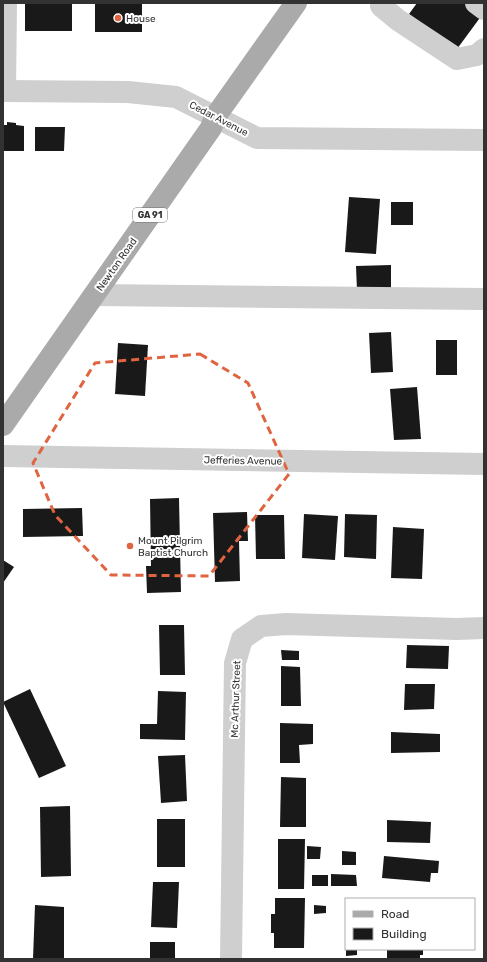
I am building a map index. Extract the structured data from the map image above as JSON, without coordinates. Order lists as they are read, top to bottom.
{
  "streets": {
    "main road": ["GA 91", "Newton Road"],
    "street": ["Cedar Avenue", "Jefferies Avenue", "Mc Arthur Street"]
  },
  "crossings": [
    ["Cedar Avenue", "Newton Road"]
  ],
  "places": ["House", "Mount Pilgrim Baptist Church"],
  "legend": ["Road", "Building"]
}
